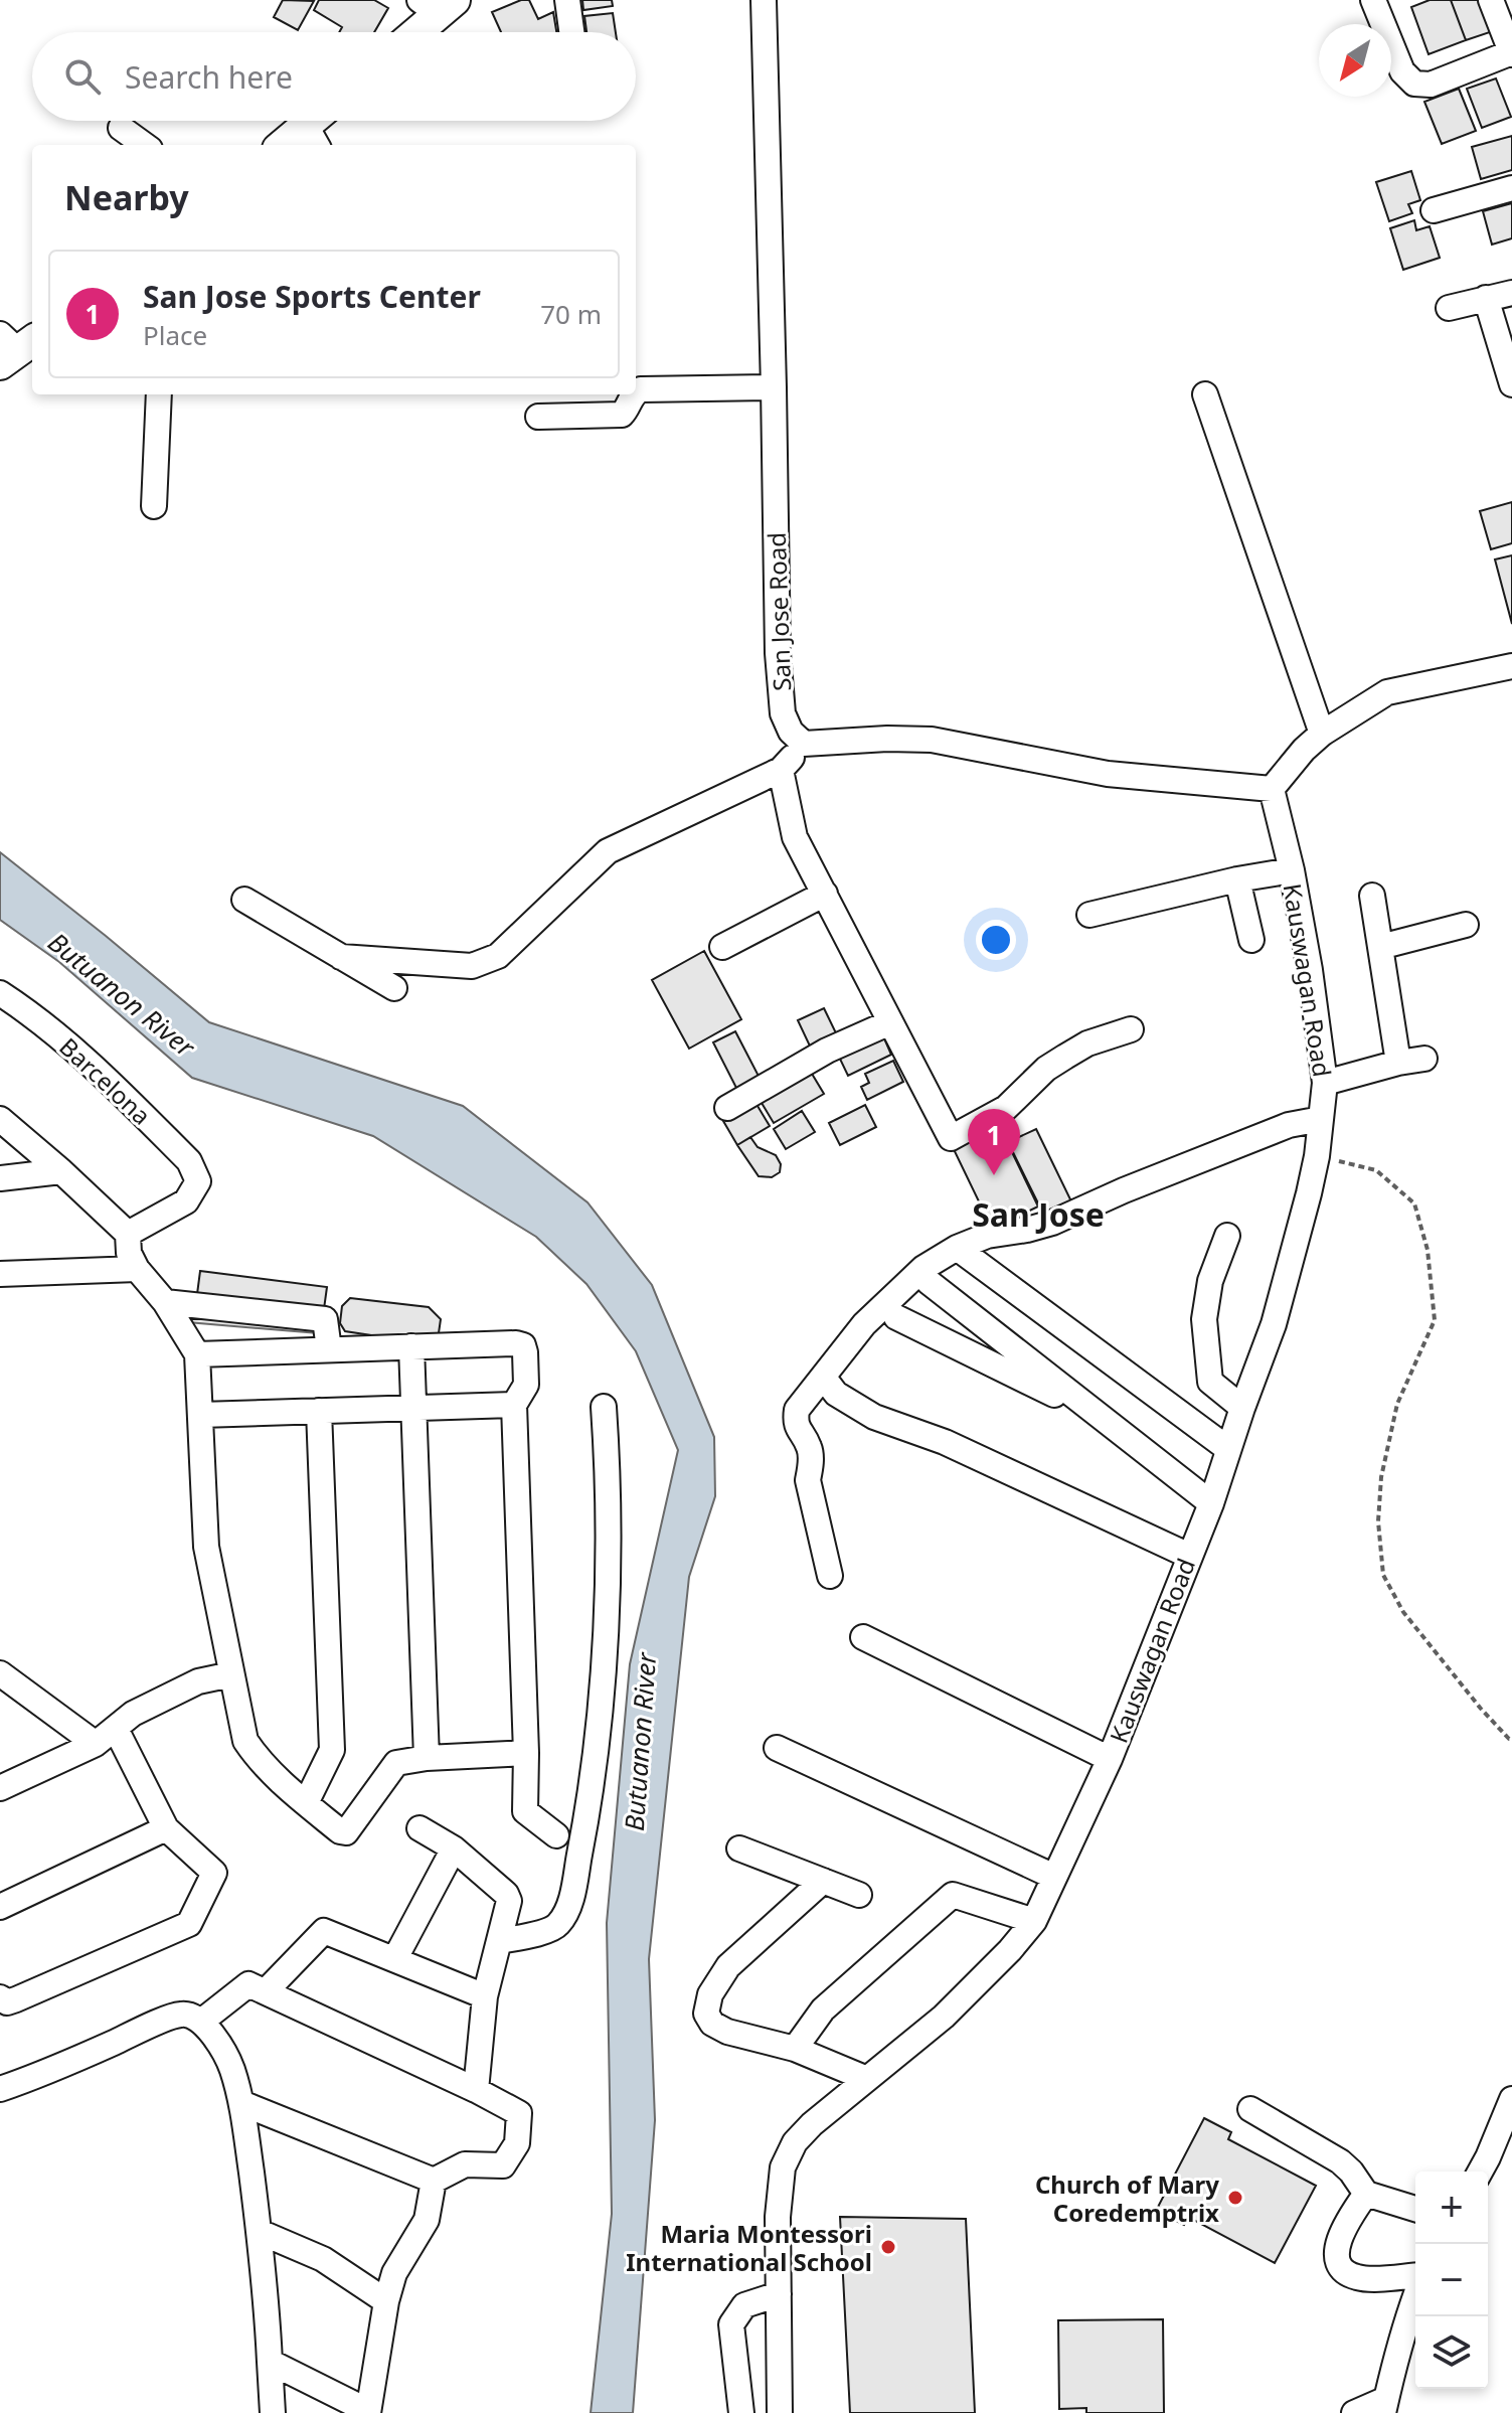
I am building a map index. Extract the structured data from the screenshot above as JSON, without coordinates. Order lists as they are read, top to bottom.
{
  "streets": {
    "street": ["San Jose Road", "Kauswagan Road", "Barcelona"]
  },
  "districts": ["San Jose"],
  "water": ["Butuanon River"],
  "places": ["Church of Mary Coredemptrix", "Maria Montessori International School"],
  "north": "bottom left",
  "page": {
    "search": "Search here",
    "heading": "Nearby",
    "list": [
      {
        "mark": "1",
        "name": "San Jose Sports Center",
        "note": "Place",
        "value": "70 m"
      }
    ],
    "pins": "1",
    "map_buttons": ["+", "−"]
  }
}
